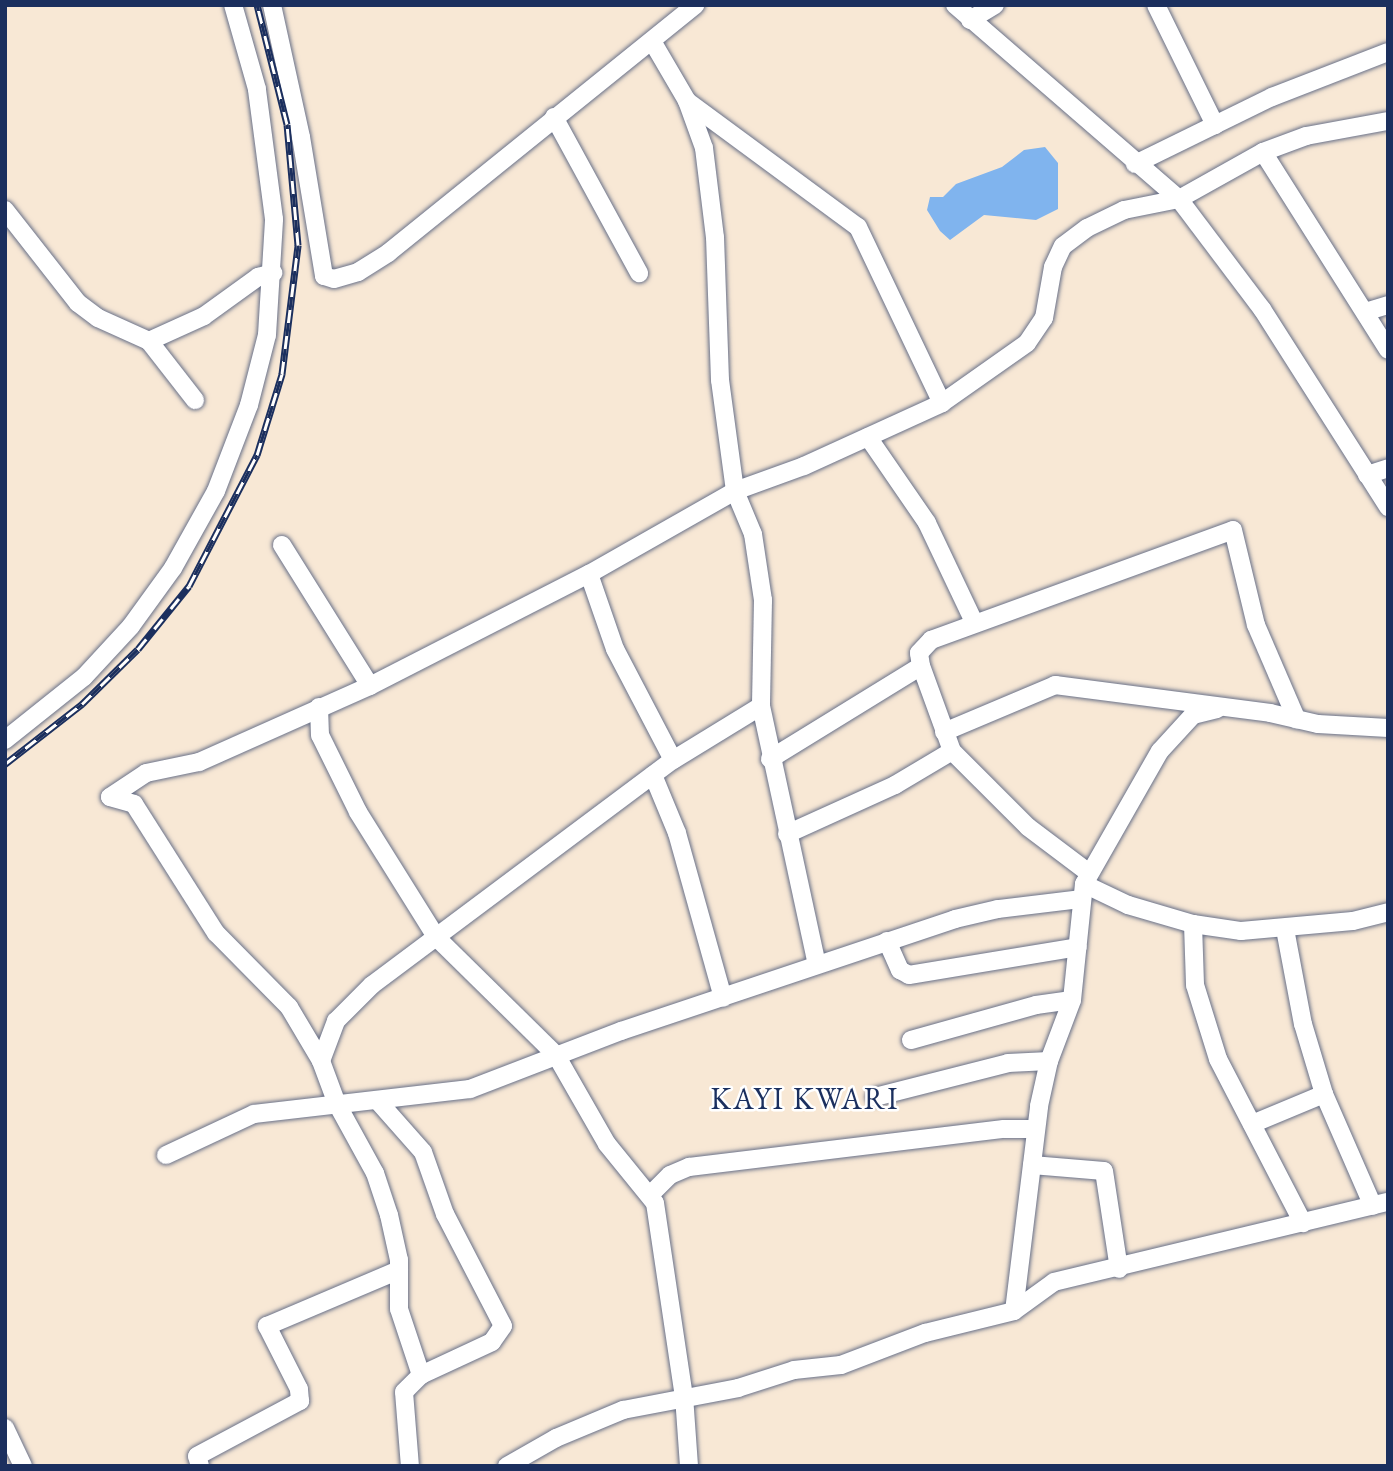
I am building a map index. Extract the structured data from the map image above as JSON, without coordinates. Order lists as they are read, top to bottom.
{
  "districts": ["KAYI KWARI"]
}
